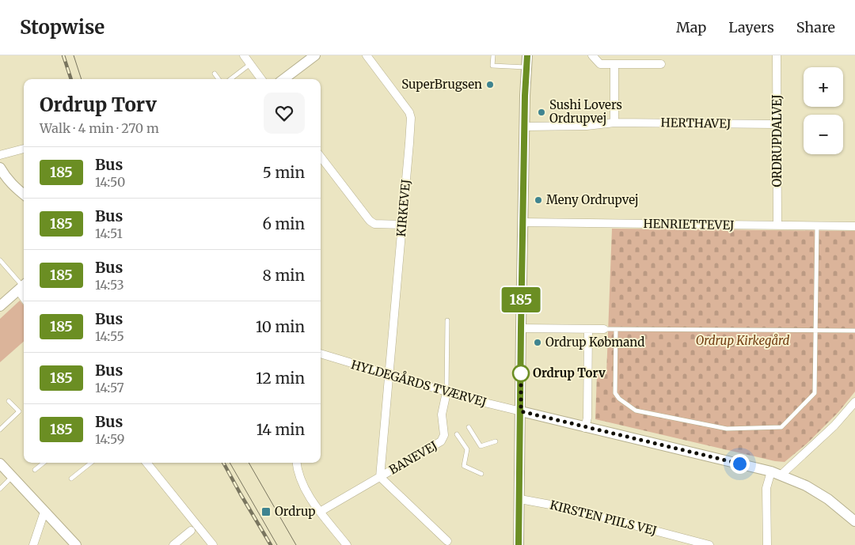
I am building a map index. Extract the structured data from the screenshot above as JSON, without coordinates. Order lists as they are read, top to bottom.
{
  "streets": {
    "street": [
      "HERTHAVEJ",
      "ORDRUPDALVEJ",
      "KIRKEVEJ",
      "HENRIETTEVEJ",
      "HYLDEGÅRDS TVÆRVEJ",
      "BANEVEJ",
      "KIRSTEN PIILS VEJ"
    ]
  },
  "crossings": [
    ["HERTHAVEJ", "ORDRUPDALVEJ"],
    ["ORDRUPDALVEJ", "HENRIETTEVEJ"],
    ["KIRKEVEJ", "HYLDEGÅRDS TVÆRVEJ"],
    ["KIRKEVEJ", "BANEVEJ"],
    ["HYLDEGÅRDS TVÆRVEJ", "BANEVEJ"]
  ],
  "parks": ["Ordrup Kirkegård"],
  "places": {
    "other": [
      "SuperBrugsen",
      "Sushi Lovers Ordrupvej",
      "Meny Ordrupvej",
      "Ordrup Købmand",
      "Ordrup Torv"
    ],
    "transit": ["Ordrup"]
  },
  "lines": ["bus line 185"],
  "page": {
    "header": "Stopwise",
    "nav": ["Map", "Layers", "Share"],
    "on_map": "185",
    "map_buttons": ["+", "−"],
    "heading": ["Ordrup Torv", "Walk · 4 min · 270 m"],
    "list": [
      {
        "mark": "185",
        "name": "Bus",
        "note": "14:50",
        "value": "5 min"
      },
      {
        "mark": "185",
        "name": "Bus",
        "note": "14:51",
        "value": "6 min"
      },
      {
        "mark": "185",
        "name": "Bus",
        "note": "14:53",
        "value": "8 min"
      },
      {
        "mark": "185",
        "name": "Bus",
        "note": "14:55",
        "value": "10 min"
      },
      {
        "mark": "185",
        "name": "Bus",
        "note": "14:57",
        "value": "12 min"
      },
      {
        "mark": "185",
        "name": "Bus",
        "note": "14:59",
        "value": "14 min"
      }
    ]
  }
}
